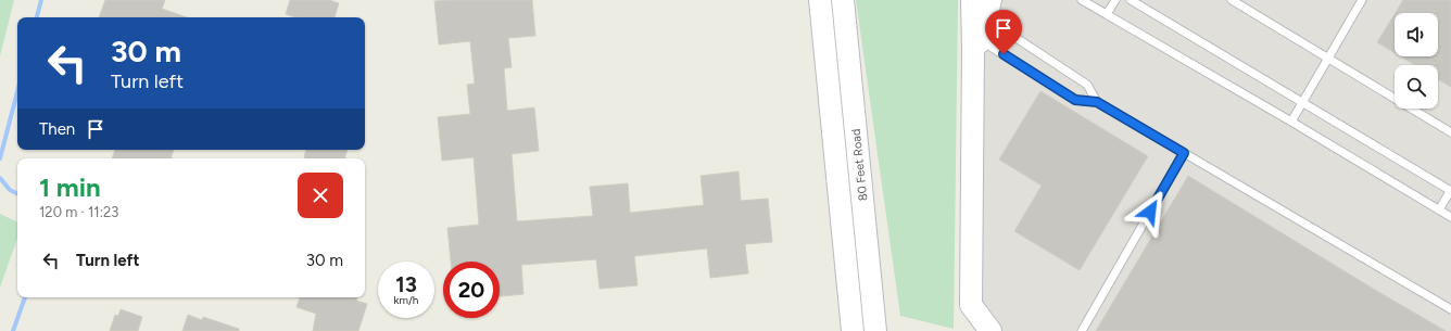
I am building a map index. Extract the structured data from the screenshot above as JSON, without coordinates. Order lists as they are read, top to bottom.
{
  "streets": {
    "street": ["80 Feet Road"]
  },
  "page": {
    "turn": ["30 m", "Turn left"],
    "then": "Then",
    "heading": ["1 min", "120 m · 11:23"],
    "list": [
      {
        "name": "Turn left",
        "value": "30 m"
      }
    ],
    "speed": "13 km/h",
    "limit": "20"
  }
}
